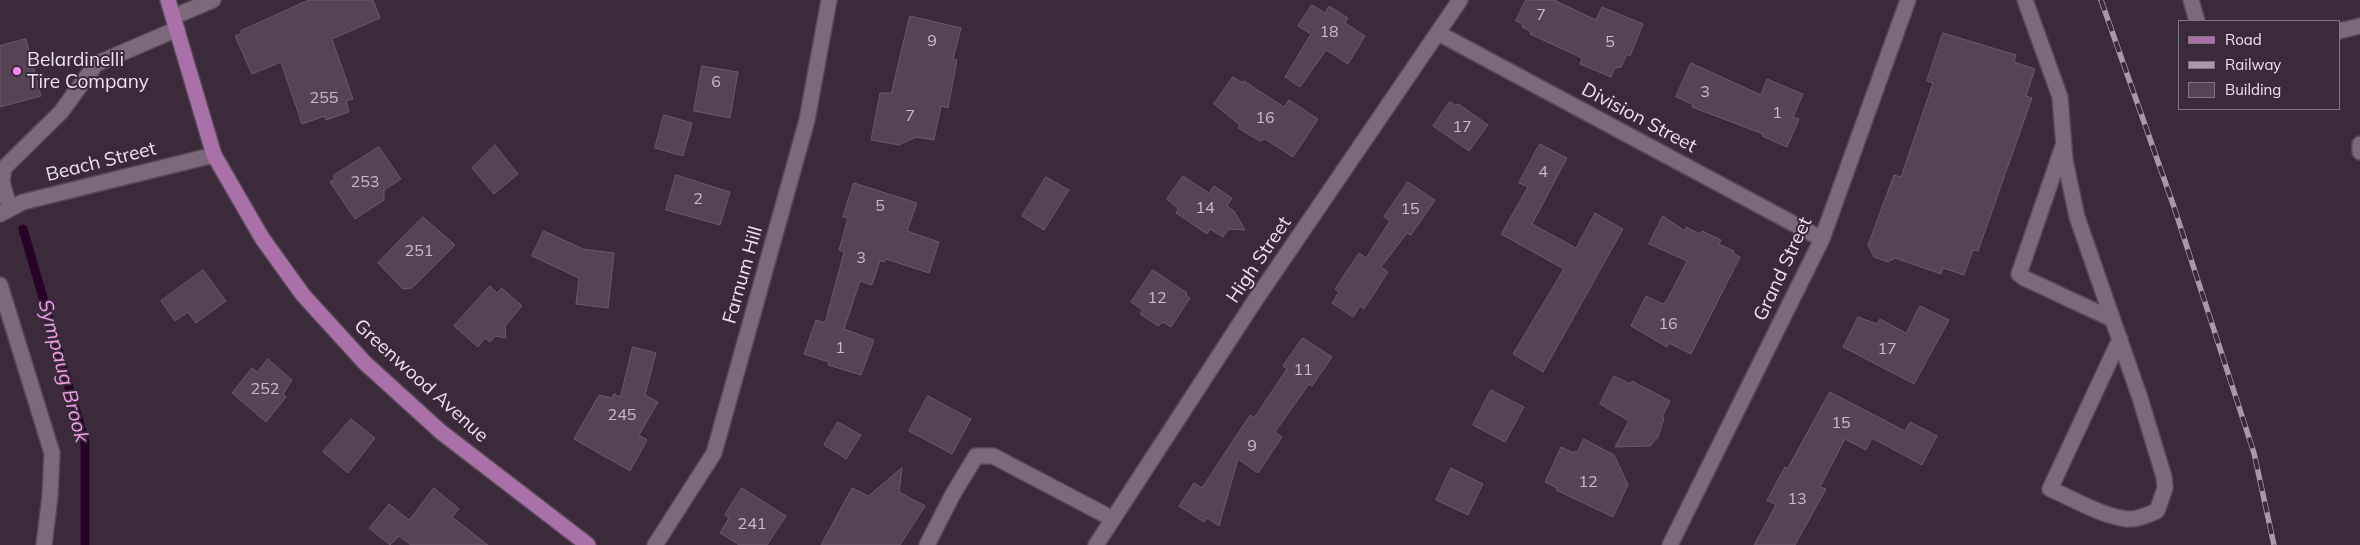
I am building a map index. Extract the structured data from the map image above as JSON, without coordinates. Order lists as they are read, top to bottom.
{
  "streets": {
    "main road": ["Greenwood Avenue"],
    "street": [
      "Division Street",
      "Beach Street",
      "High Street",
      "Grand Street",
      "Farnum Hill"
    ]
  },
  "crossings": [
    ["Division Street", "High Street"],
    ["Division Street", "Grand Street"],
    ["Beach Street", "Greenwood Avenue"]
  ],
  "water": ["Sympaug Brook"],
  "places": ["Belardinelli Tire Company"],
  "house_numbers": [
    "7",
    "18",
    "9",
    "5",
    "6",
    "3",
    "255",
    "1",
    "7",
    "16",
    "17",
    "4",
    "253",
    "2",
    "5",
    "14",
    "15",
    "251",
    "3",
    "12",
    "16",
    "1",
    "17",
    "11",
    "252",
    "245",
    "15",
    "9",
    "12",
    "13",
    "241"
  ],
  "legend": ["Road", "Railway", "Building"]
}
